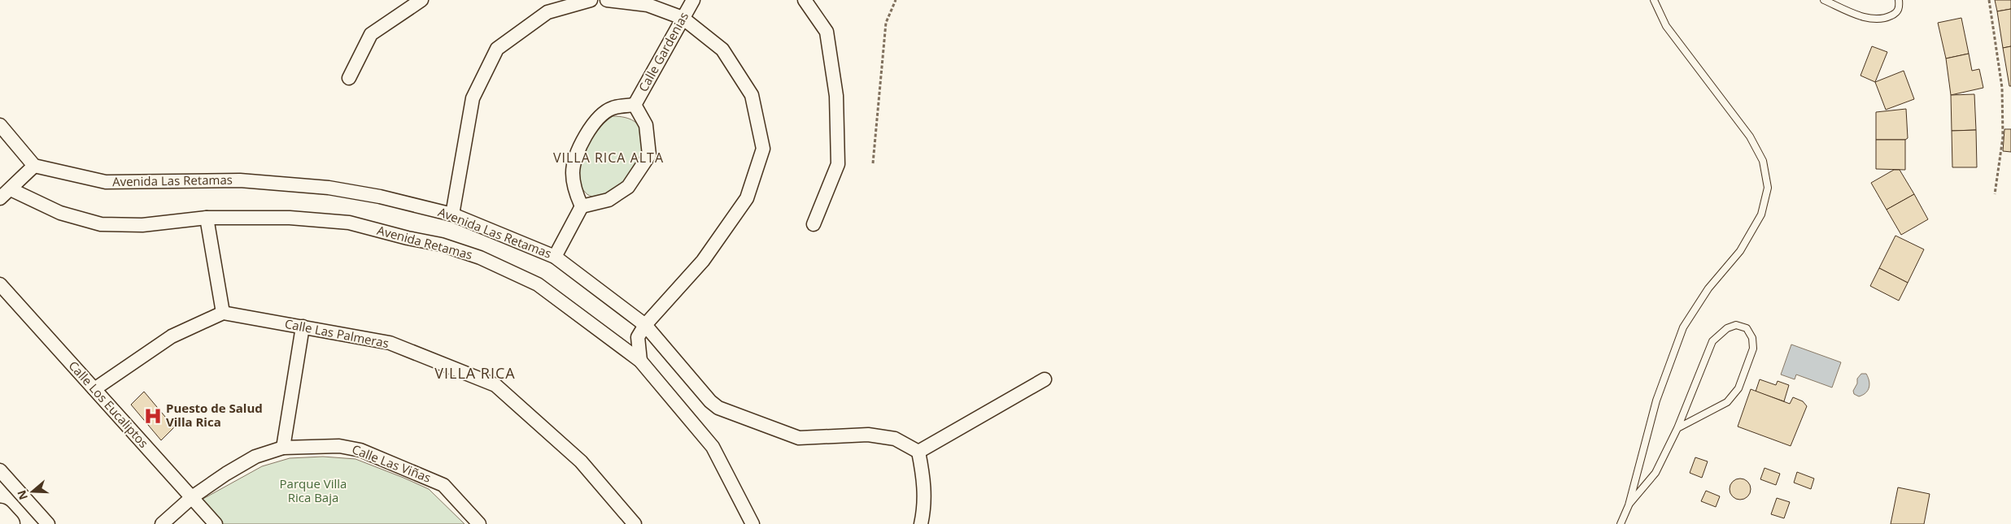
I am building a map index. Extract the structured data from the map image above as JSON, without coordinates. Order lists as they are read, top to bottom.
{
  "streets": {
    "street": [
      "Calle Gardenias",
      "Avenida Las Retamas",
      "Avenida Retamas",
      "Calle Las Palmeras",
      "Calle Los Eucaliptos",
      "Calle Las Viñas"
    ]
  },
  "crossings": [
    ["Calle Los Eucaliptos", "Calle Las Viñas"]
  ],
  "districts": ["VILLA RICA ALTA", "VILLA RICA"],
  "parks": ["Parque Villa Rica Baja"],
  "places": {
    "hospital": ["Puesto de Salud Villa Rica"]
  },
  "north": "left"
}
